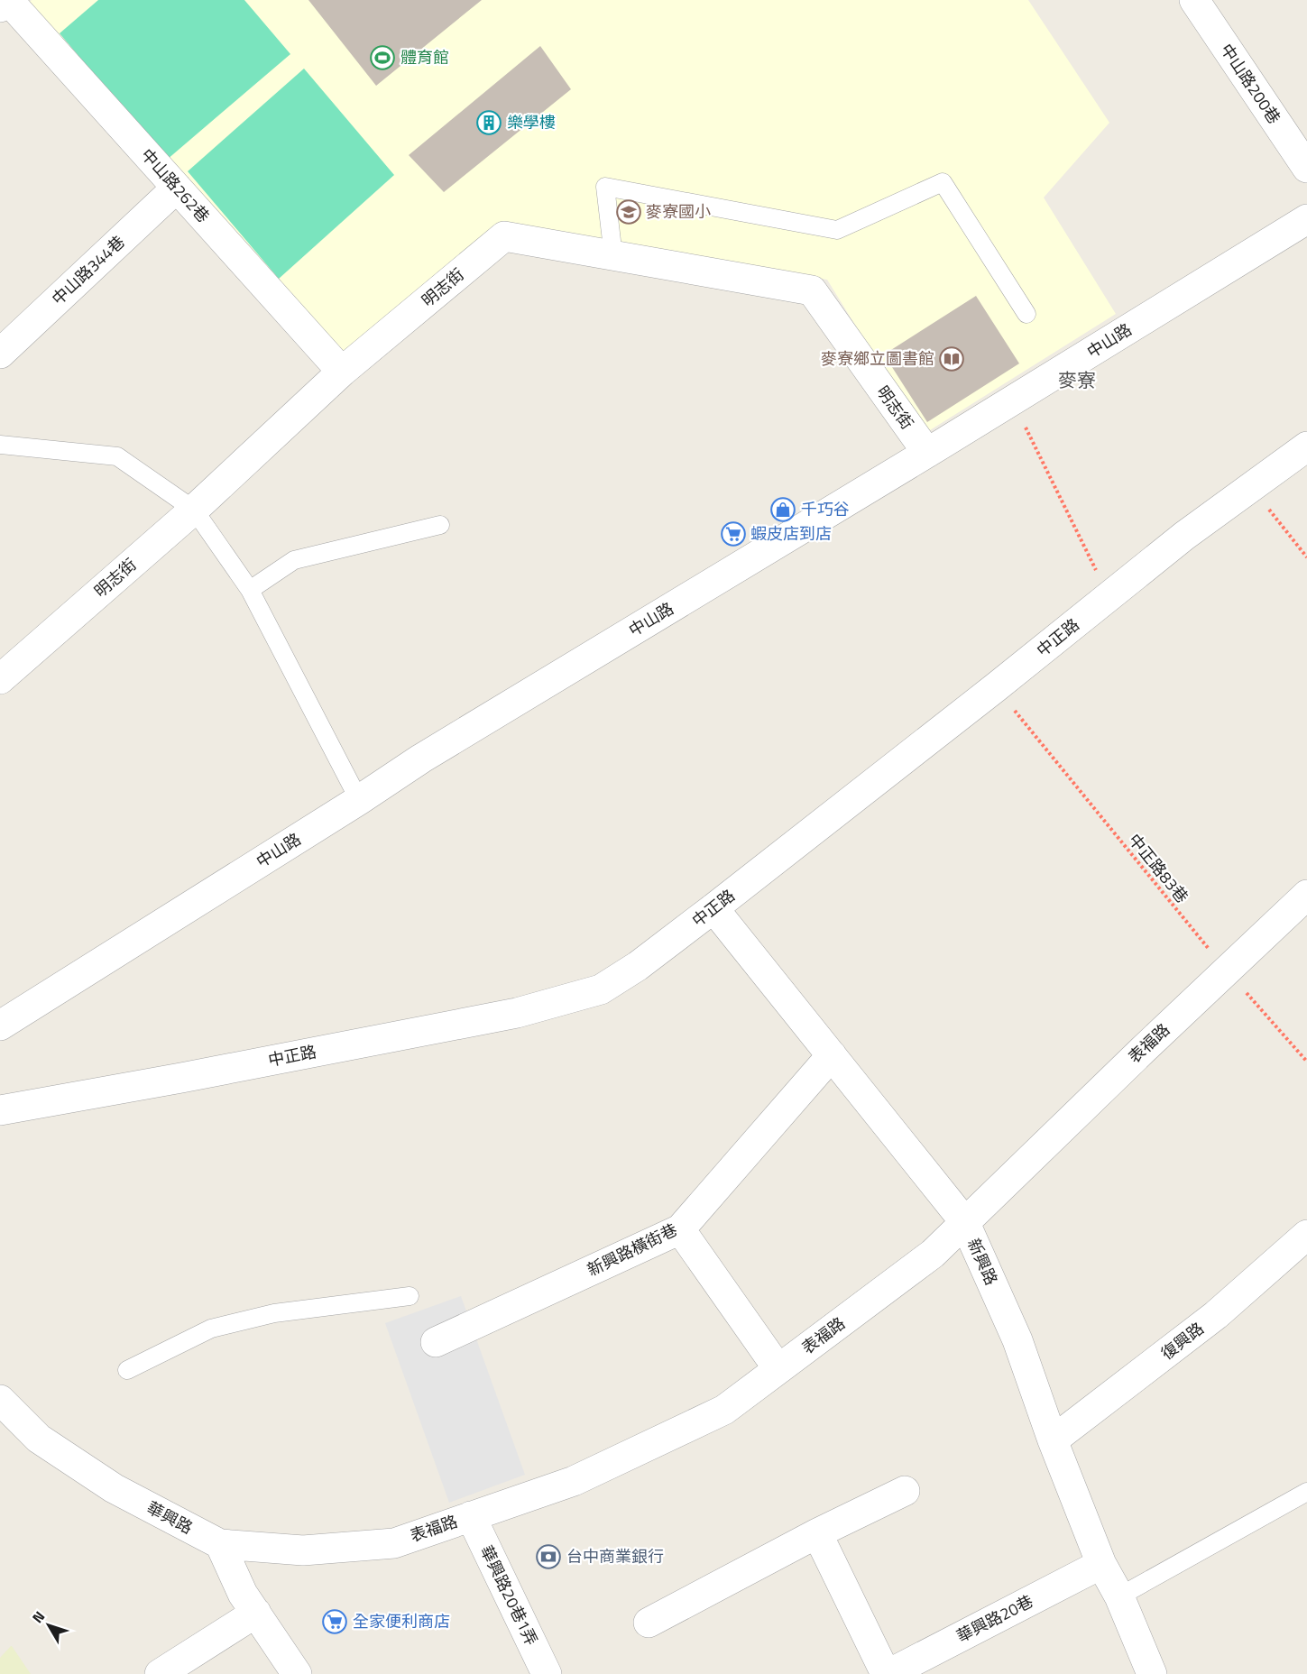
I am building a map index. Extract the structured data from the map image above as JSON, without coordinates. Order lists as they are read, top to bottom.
{
  "streets": {
    "street": [
      "中山路200巷",
      "中山路262巷",
      "中山路344巷",
      "明志街",
      "中山路",
      "中正路",
      "表福路",
      "新興路橫街巷",
      "新興路",
      "復興路",
      "華興路",
      "華興路20巷1弄",
      "華興路20巷"
    ],
    "path": ["中正路83巷"]
  },
  "crossings": [
    ["中山路262巷", "中山路344巷"],
    ["中山路262巷", "明志街"],
    ["明志街", "中山路"],
    ["中正路", "中正路83巷"],
    ["中正路", "新興路"],
    ["中正路83巷", "表福路"],
    ["表福路", "新興路"],
    ["表福路", "華興路"],
    ["表福路", "華興路20巷1弄"],
    ["新興路橫街巷", "新興路"],
    ["新興路", "復興路"],
    ["新興路", "華興路20巷"]
  ],
  "districts": ["麥寮"],
  "places": {
    "sports": ["體育館"],
    "building": ["樂學樓"],
    "school or university": ["麥寮國小"],
    "library": ["麥寮鄉立圖書館"],
    "shop": ["千巧谷"],
    "supermarket": ["蝦皮店到店", "全家便利商店"],
    "bank": ["台中商業銀行"]
  },
  "north": "top left"
}
